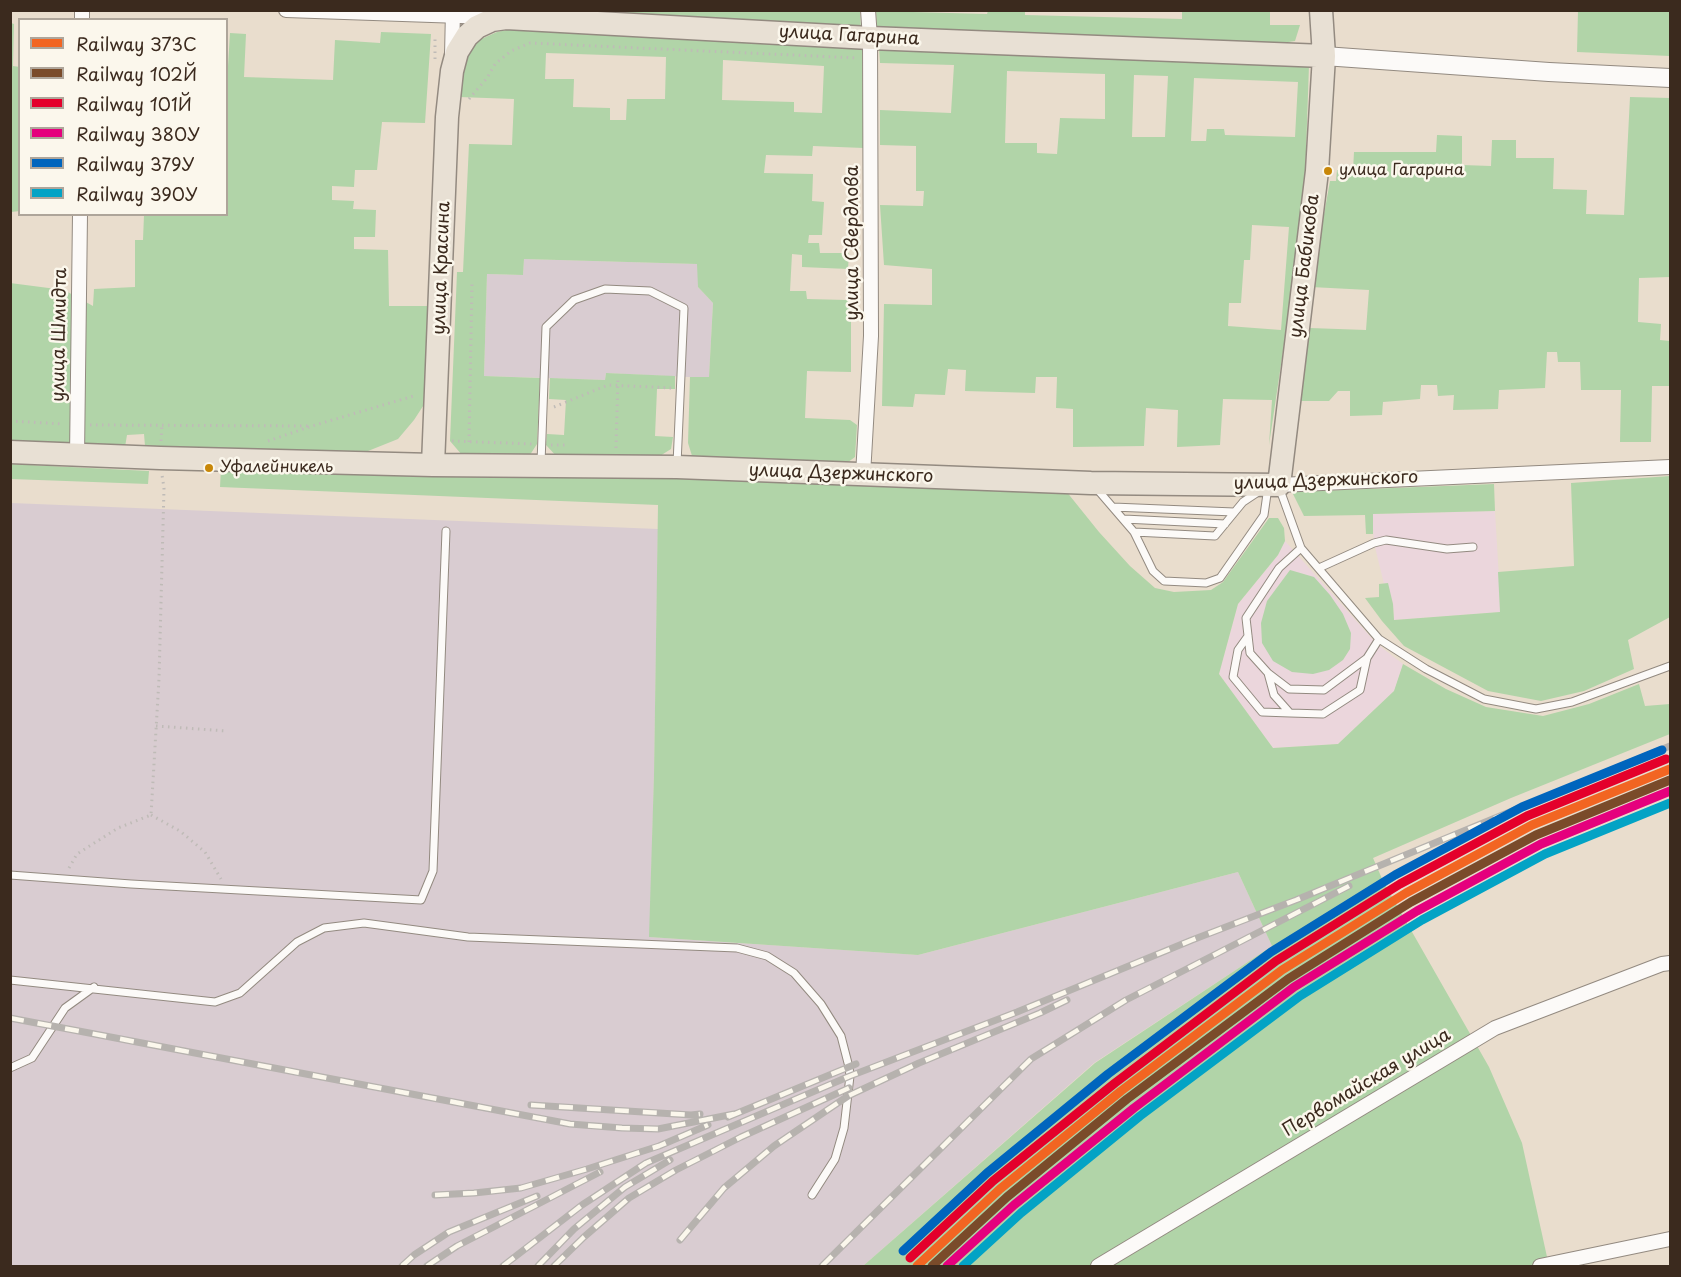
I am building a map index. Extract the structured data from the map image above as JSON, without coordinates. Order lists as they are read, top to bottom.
{
  "streets": {
    "main road": [
      "улица Гагарина",
      "улица Бабикова",
      "улица Красина",
      "улица Дзержинского"
    ],
    "street": ["улица Свердлова", "улица Шмидта", "Первомайская улица"]
  },
  "crossings": [
    ["улица Гагарина", "улица Свердлова"],
    ["улица Гагарина", "улица Бабикова"],
    ["улица Гагарина", "улица Красина"],
    ["улица Свердлова", "улица Дзержинского"],
    ["улица Бабикова", "улица Дзержинского"],
    ["улица Красина", "улица Дзержинского"],
    ["улица Шмидта", "улица Дзержинского"]
  ],
  "places": ["улица Гагарина", "Уфалейникель"],
  "lines": [
    "rail line 379У",
    "rail line 101Й",
    "rail line 373C",
    "rail line 102Й",
    "rail line 380У",
    "rail line 390У"
  ],
  "legend": [
    "Railway 373C",
    "Railway 102Й",
    "Railway 101Й",
    "Railway 380У",
    "Railway 379У",
    "Railway 390У"
  ]
}
